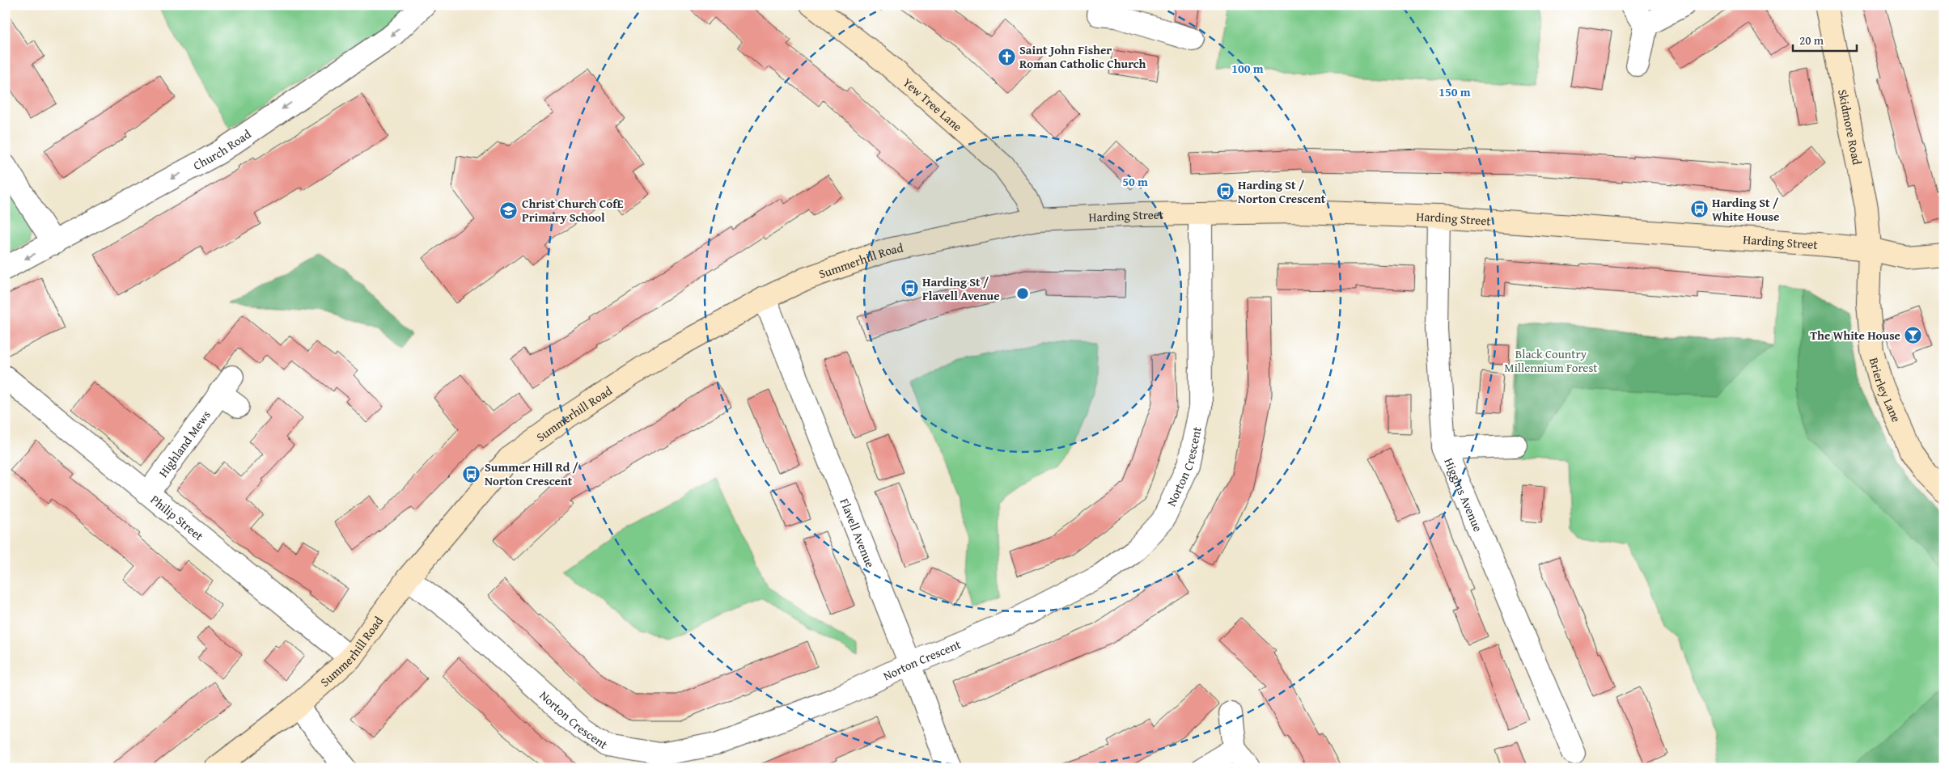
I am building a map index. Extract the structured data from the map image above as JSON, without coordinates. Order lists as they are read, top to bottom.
{
  "streets": {
    "main road": [
      "Yew Tree Lane",
      "Skidmore Road",
      "Harding Street",
      "Summerhill Road",
      "Brierley Lane"
    ],
    "street": [
      "Church Road",
      "Highland Mews",
      "Norton Crescent",
      "Higgins Avenue",
      "Philip Street",
      "Flavell Avenue"
    ]
  },
  "crossings": [
    ["Yew Tree Lane", "Harding Street"],
    ["Yew Tree Lane", "Summerhill Road"],
    ["Skidmore Road", "Harding Street"],
    ["Skidmore Road", "Brierley Lane"],
    ["Harding Street", "Summerhill Road"],
    ["Harding Street", "Brierley Lane"],
    ["Harding Street", "Norton Crescent"],
    ["Harding Street", "Higgins Avenue"],
    ["Summerhill Road", "Norton Crescent"],
    ["Summerhill Road", "Philip Street"],
    ["Summerhill Road", "Flavell Avenue"],
    ["Highland Mews", "Philip Street"],
    ["Norton Crescent", "Flavell Avenue"]
  ],
  "one_way": ["Church Road"],
  "parks": ["Black Country Millennium Forest"],
  "places": {
    "church": ["Saint John Fisher Roman Catholic Church"],
    "bus stop": [
      "Harding St / Norton Crescent",
      "Harding St / White House",
      "Harding St / Flavell Avenue",
      "Summer Hill Rd / Norton Crescent"
    ],
    "school or university": ["Christ Church CofE Primary School"],
    "bar": ["The White House"]
  },
  "scale_bar": "20 m",
  "rings": ["100 m", "150 m", "50 m"]
}
